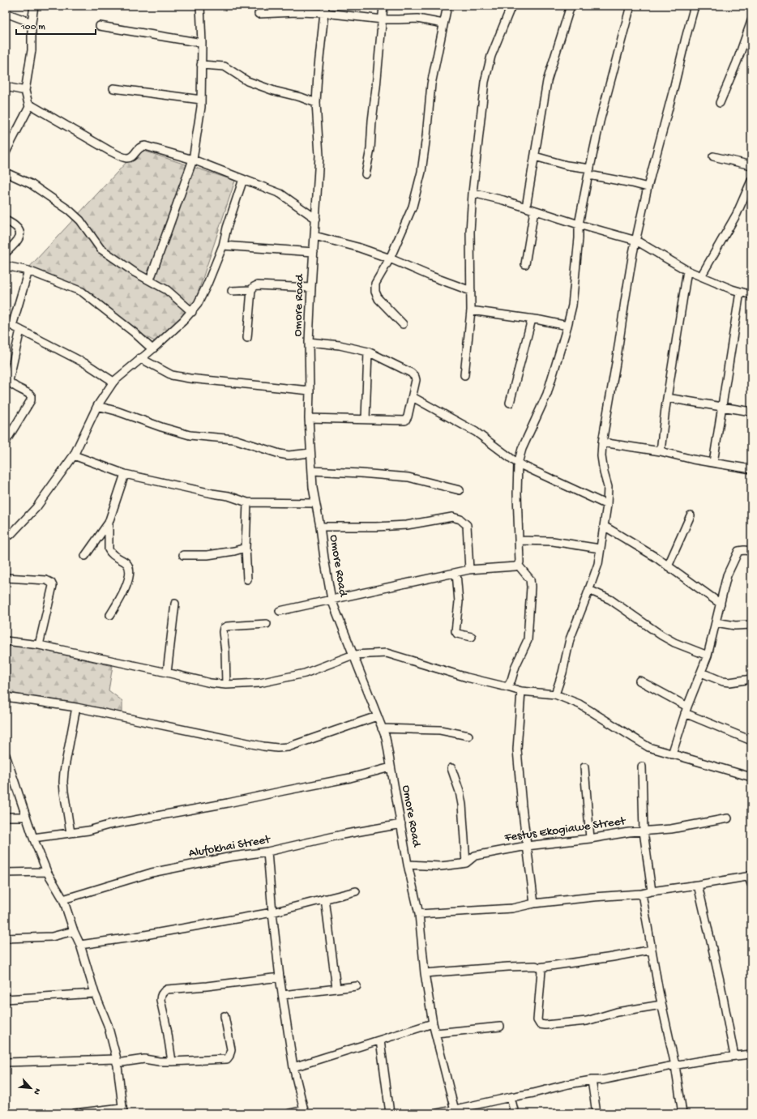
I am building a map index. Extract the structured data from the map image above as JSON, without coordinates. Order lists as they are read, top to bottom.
{
  "streets": {
    "street": ["Omore Road", "Festus Ekogiawe Street", "Alufokhai Street"]
  },
  "crossings": [
    ["Omore Road", "Festus Ekogiawe Street"],
    ["Omore Road", "Alufokhai Street"]
  ],
  "scale_bar": "100 m",
  "north": "bottom right"
}
